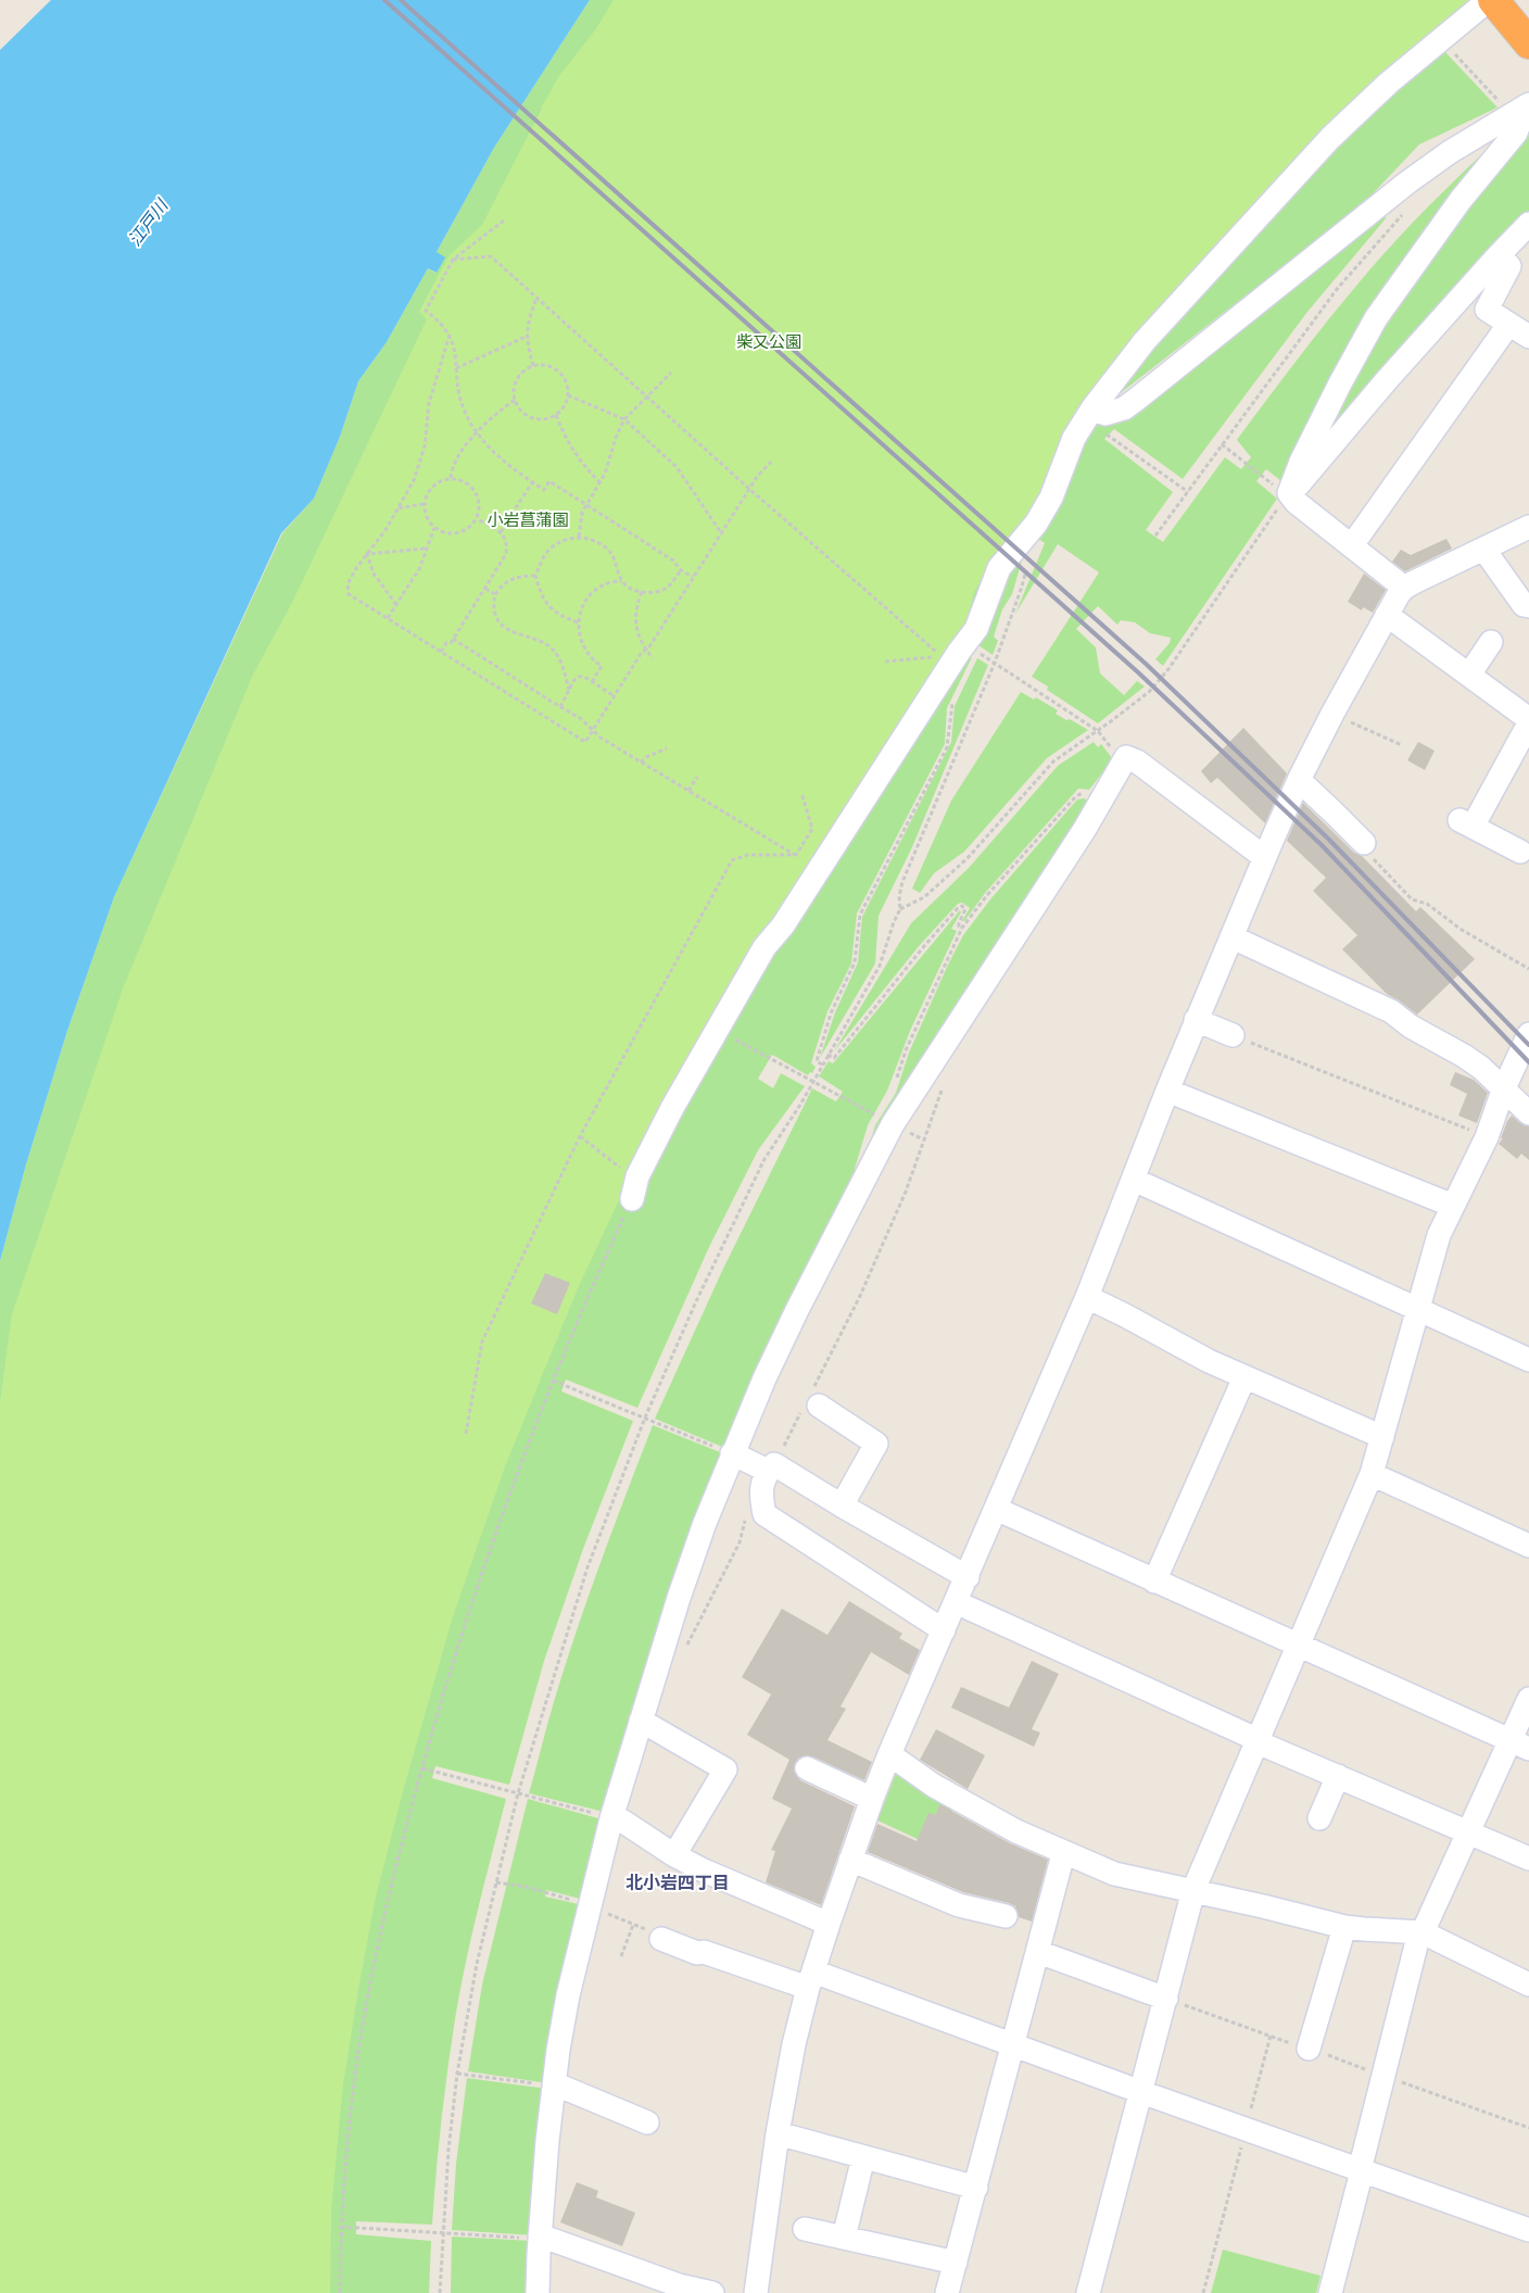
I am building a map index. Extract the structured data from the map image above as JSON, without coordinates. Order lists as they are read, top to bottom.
{
  "districts": ["北小岩四丁目"],
  "water": ["江戸川"],
  "parks": ["柴又公園", "小岩菖蒲園"]
}
